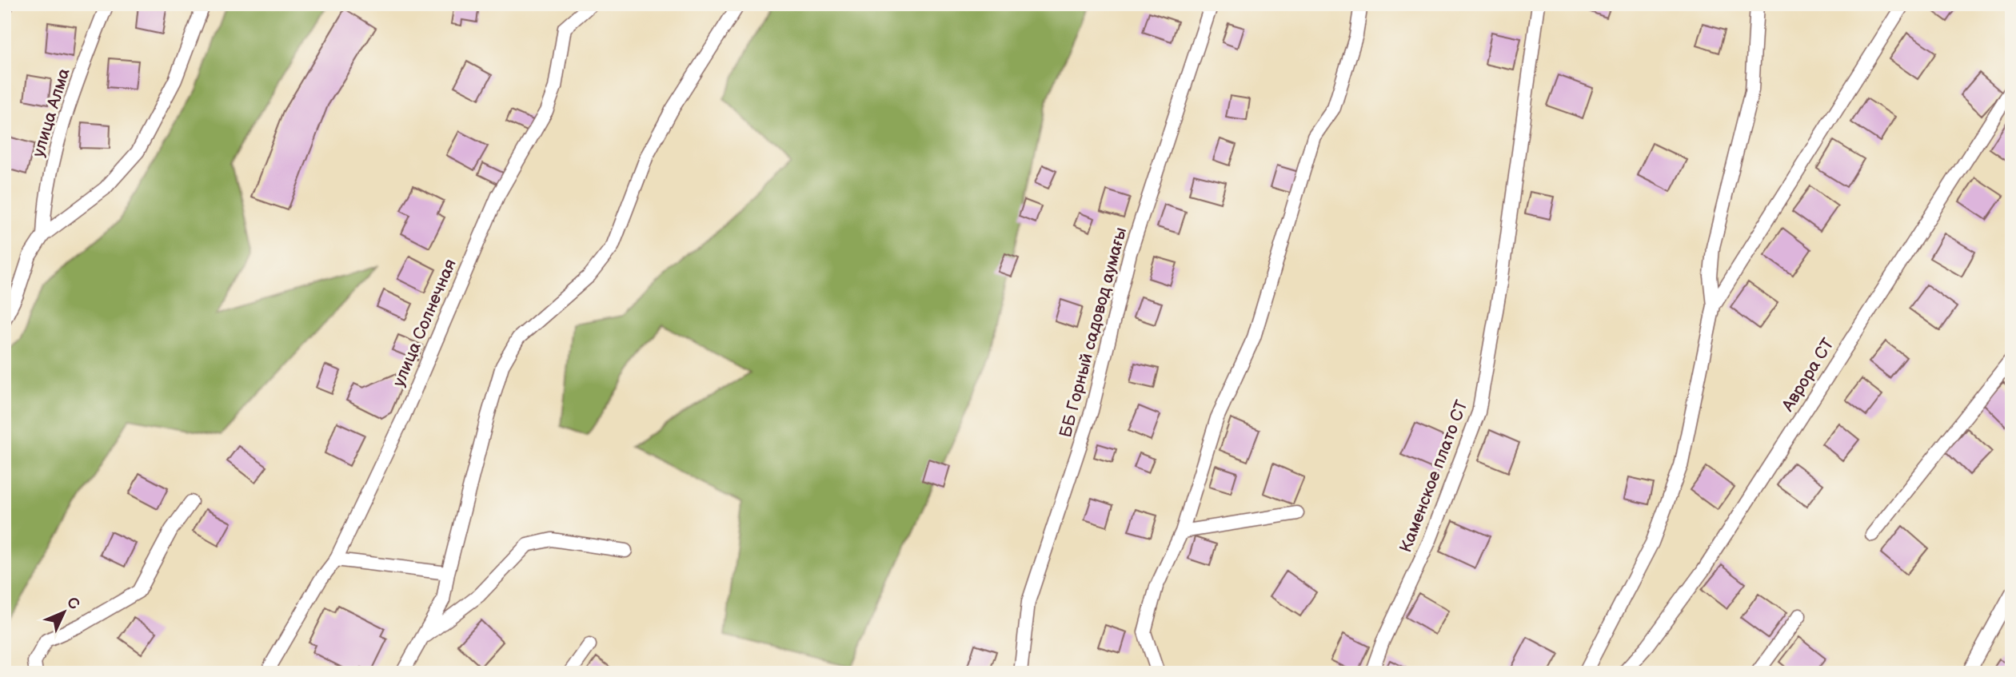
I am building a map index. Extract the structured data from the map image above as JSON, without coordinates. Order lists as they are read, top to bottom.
{
  "streets": {
    "street": [
      "улица Алма",
      "улица Солнечная",
      "ББ Горный садовод аумағы",
      "Аврора СТ",
      "Каменское плато СТ"
    ]
  },
  "north": "top right"
}
